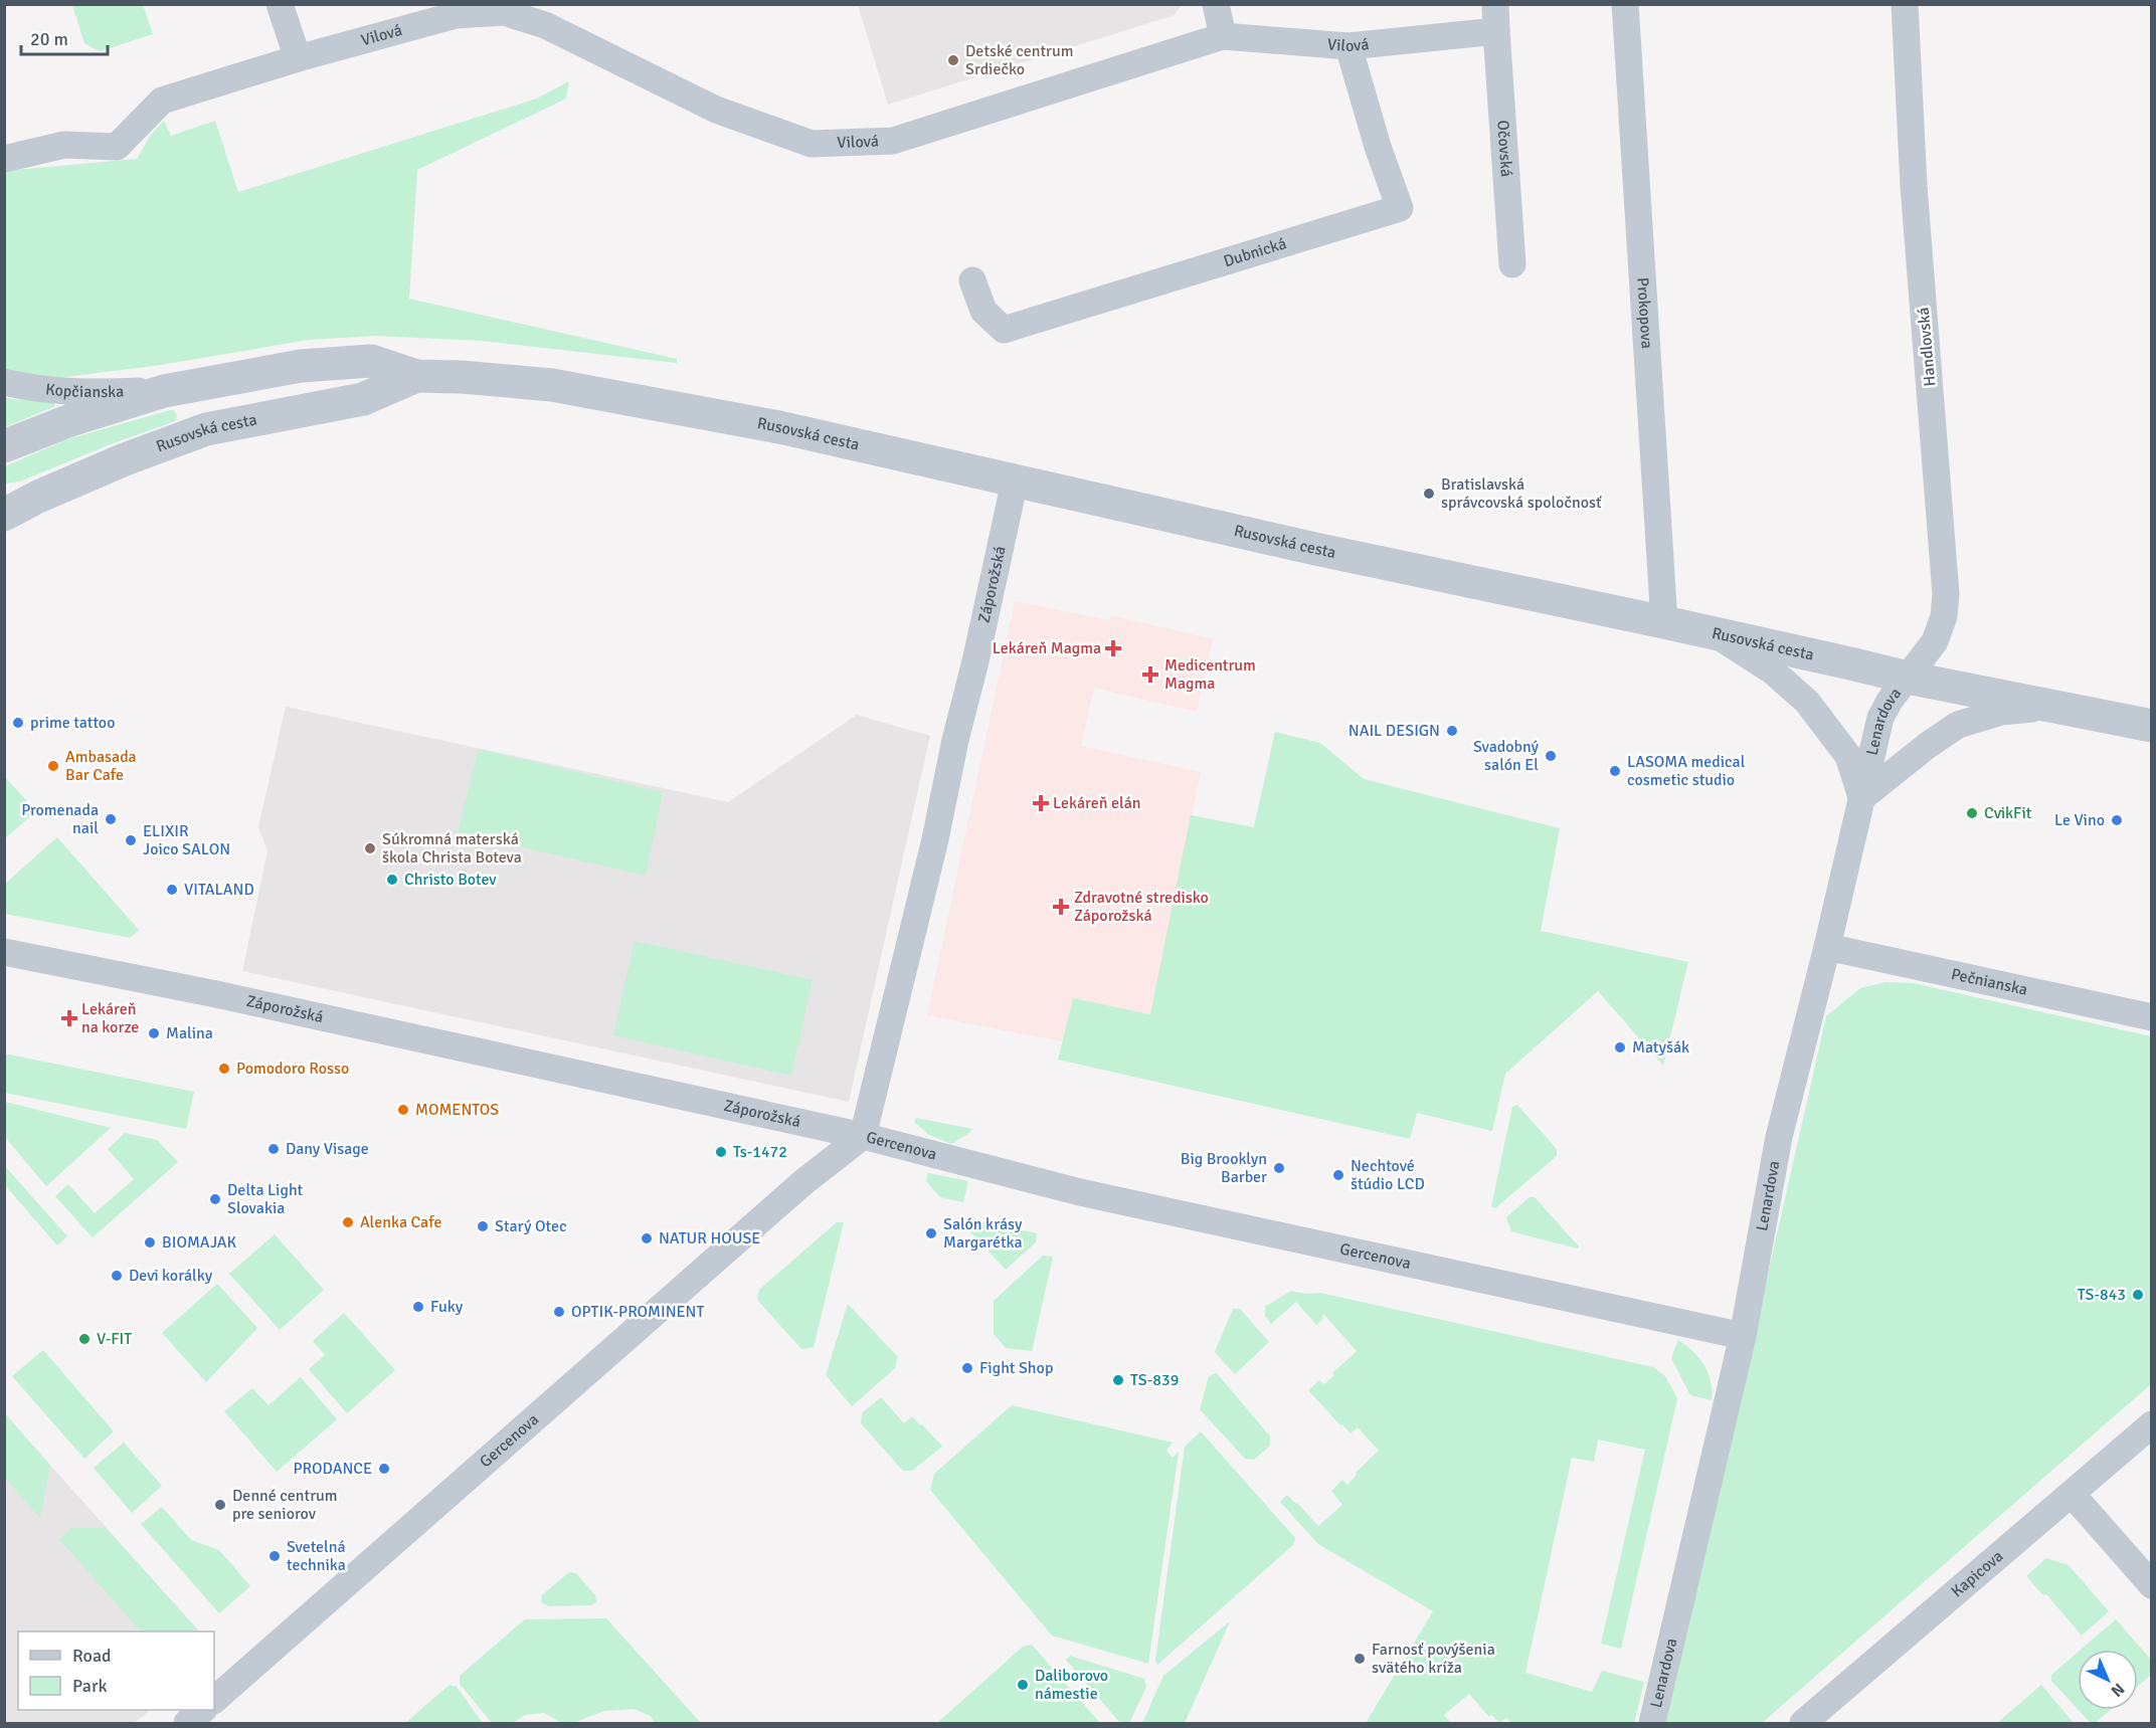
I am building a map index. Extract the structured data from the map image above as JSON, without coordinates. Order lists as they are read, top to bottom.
{
  "streets": {
    "street": [
      "Vilová",
      "Očovská",
      "Dubnická",
      "Prokopova",
      "Handlovská",
      "Kopčianska",
      "Rusovská cesta",
      "Záporožská",
      "Lenardova",
      "Pečnianska",
      "Gercenova",
      "Kapicova"
    ]
  },
  "crossings": [
    ["Vilová", "Očovská"],
    ["Vilová", "Dubnická"],
    ["Prokopova", "Rusovská cesta"],
    ["Handlovská", "Rusovská cesta"],
    ["Handlovská", "Lenardova"],
    ["Kopčianska", "Rusovská cesta"],
    ["Rusovská cesta", "Záporožská"],
    ["Rusovská cesta", "Lenardova"],
    ["Záporožská", "Gercenova"],
    ["Lenardova", "Pečnianska"],
    ["Lenardova", "Gercenova"]
  ],
  "places": {
    "other": [
      "Detské centrum Srdiečko",
      "Bratislavská správcovská spoločnosť",
      "prime tattoo",
      "NAIL DESIGN",
      "Svadobný salón El",
      "Ambasada Bar Cafe",
      "LASOMA medical cosmetic studio",
      "CvikFit",
      "Promenada nail",
      "Le Vino",
      "ELIXIR Joico SALON",
      "Súkromná materská škola Christa Boteva",
      "Christo Botev",
      "VITALAND",
      "Malina",
      "Matyšák",
      "Pomodoro Rosso",
      "MOMENTOS",
      "Dany Visage",
      "Ts-1472",
      "Big Brooklyn Barber",
      "Nechtové štúdio LCD",
      "Delta Light Slovakia",
      "Alenka Cafe",
      "Starý Otec",
      "Salón krásy Margarétka",
      "NATUR HOUSE",
      "BIOMAJAK",
      "Devi korálky",
      "TS-843",
      "Fuky",
      "OPTIK-PROMINENT",
      "V-FIT",
      "Fight Shop",
      "TS-839",
      "PRODANCE",
      "Denné centrum pre seniorov",
      "Svetelná technika",
      "Farnosť povýšenia svätého kríža",
      "Daliborovo námestie"
    ],
    "health": [
      "Lekáreň Magma",
      "Medicentrum Magma",
      "Lekáreň elán",
      "Zdravotné stredisko Záporožská",
      "Lekáreň na korze"
    ]
  },
  "legend": ["Road", "Park"],
  "scale_bar": "20 m",
  "north": "bottom right"
}
